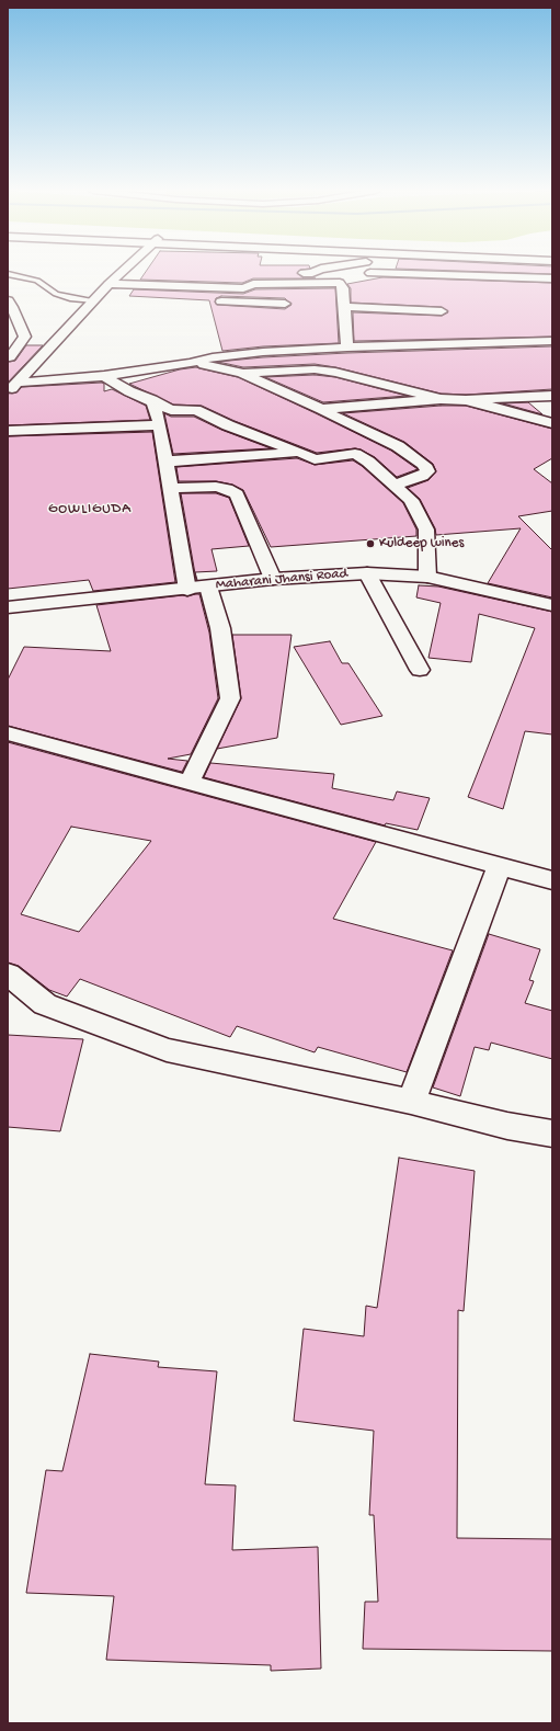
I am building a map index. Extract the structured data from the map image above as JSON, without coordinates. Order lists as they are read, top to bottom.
{
  "streets": {
    "main road": ["Maharani Jhansi Road"]
  },
  "districts": ["GOWLIGUDA"],
  "places": ["Kuldeep wines"]
}
